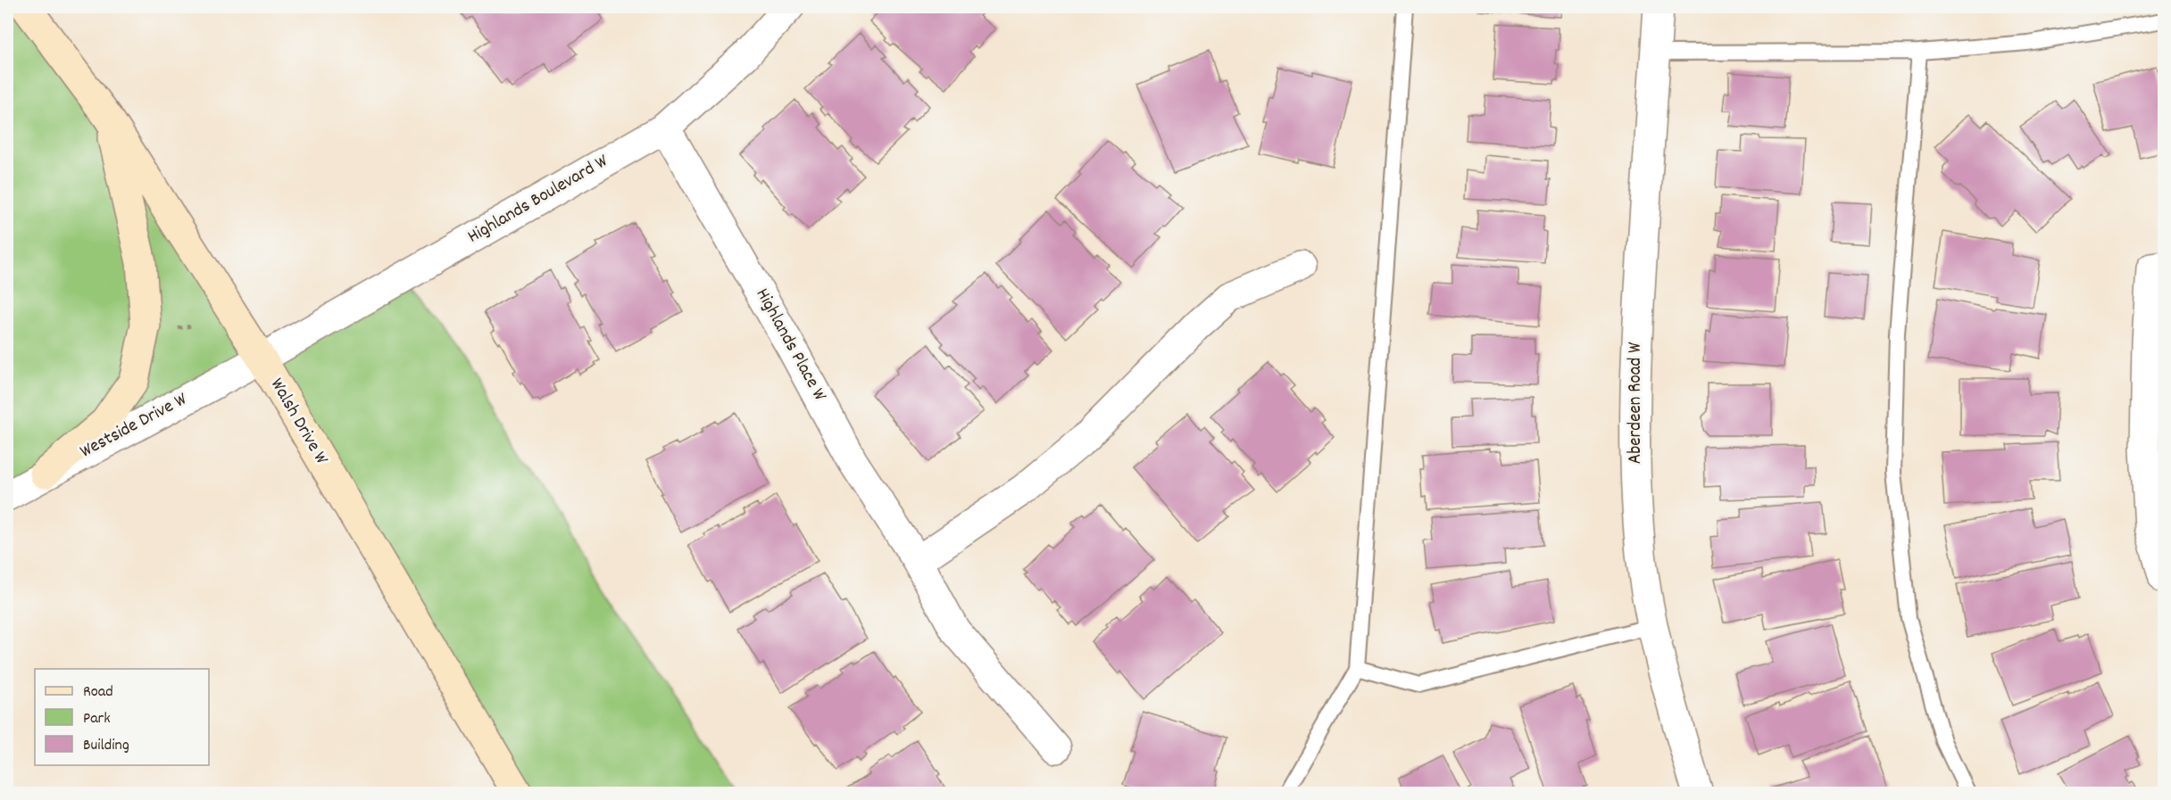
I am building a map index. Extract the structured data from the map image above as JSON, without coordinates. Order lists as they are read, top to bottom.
{
  "streets": {
    "main road": ["Walsh Drive W"],
    "street": [
      "Highlands Boulevard W",
      "Highlands Place W",
      "Aberdeen Road W",
      "Westside Drive W"
    ]
  },
  "crossings": [
    ["Highlands Boulevard W", "Highlands Place W"],
    ["Highlands Boulevard W", "Walsh Drive W"],
    ["Highlands Boulevard W", "Westside Drive W"],
    ["Walsh Drive W", "Westside Drive W"]
  ],
  "legend": ["Road", "Park", "Building"]
}
